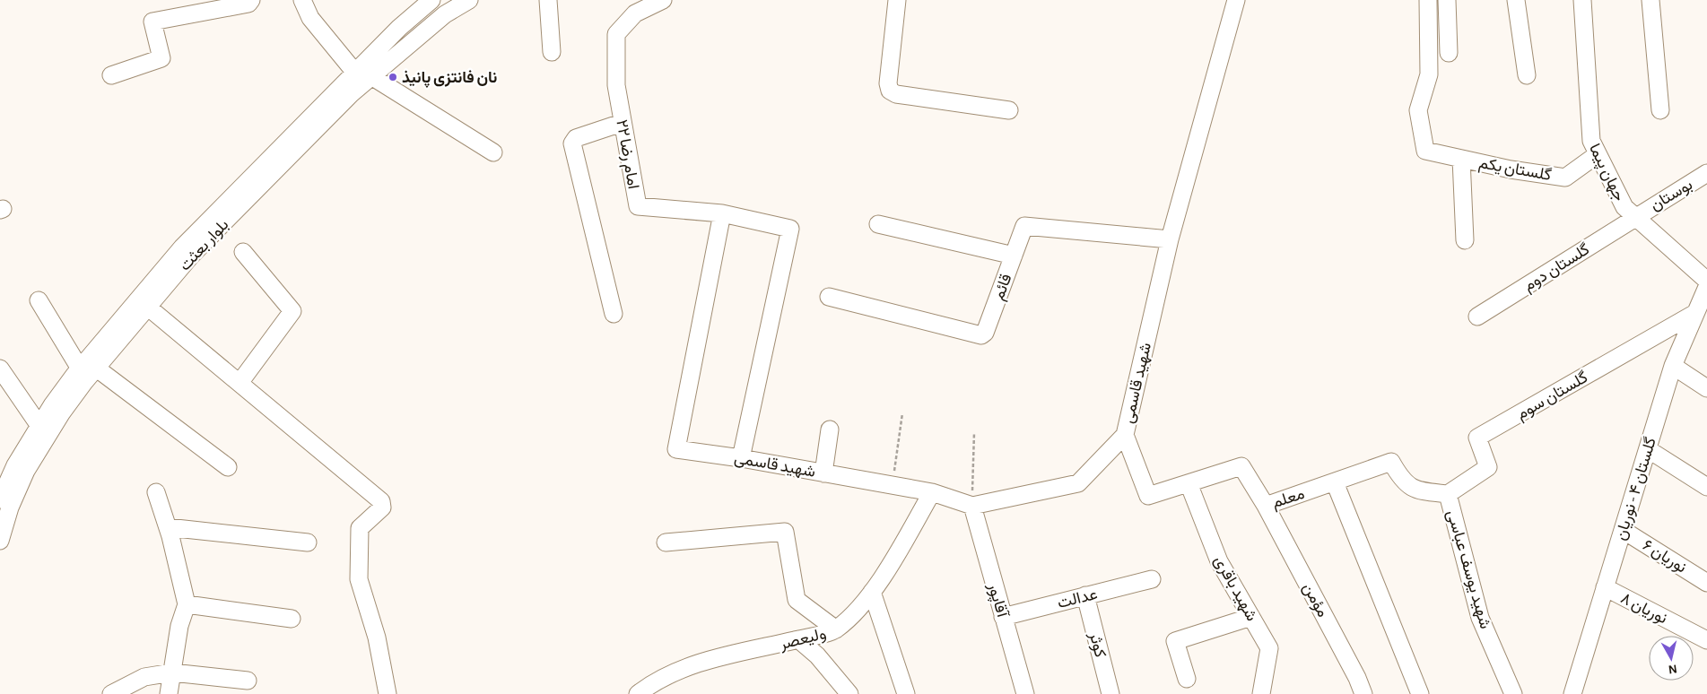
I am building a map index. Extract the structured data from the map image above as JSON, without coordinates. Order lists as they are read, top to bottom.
{
  "streets": {
    "street": [
      "امام رضا ۲۲",
      "گلستان یکم",
      "جهان پیما",
      "بوستان",
      "بلوار بعثت",
      "گلستان دوم",
      "قائم",
      "شهید قاسمی",
      "گلستان سوم",
      "گلستان ۴ - نوریان",
      "معلم",
      "نوریان ۶",
      "شهید یوسف عباسی",
      "شهید باقری",
      "عدالت",
      "آقاپور",
      "مؤمن",
      "نوریان ۸",
      "ولیعصر",
      "کوثر"
    ]
  },
  "crossings": [
    ["امام رضا ۲۲", "شهید قاسمی"],
    ["گلستان یکم", "جهان پیما"],
    ["جهان پیما", "بوستان"],
    ["جهان پیما", "گلستان دوم"],
    ["بوستان", "گلستان دوم"],
    ["قائم", "شهید قاسمی"],
    ["شهید قاسمی", "معلم"],
    ["شهید قاسمی", "آقاپور"],
    ["شهید قاسمی", "ولیعصر"],
    ["گلستان سوم", "گلستان ۴ - نوریان"],
    ["گلستان سوم", "معلم"],
    ["گلستان سوم", "شهید یوسف عباسی"],
    ["گلستان ۴ - نوریان", "نوریان ۶"],
    ["گلستان ۴ - نوریان", "نوریان ۸"],
    ["معلم", "شهید یوسف عباسی"],
    ["معلم", "شهید باقری"],
    ["معلم", "مؤمن"],
    ["عدالت", "آقاپور"],
    ["عدالت", "کوثر"]
  ],
  "places": ["نان فانتزی پانیذ"],
  "north": "bottom"
}
